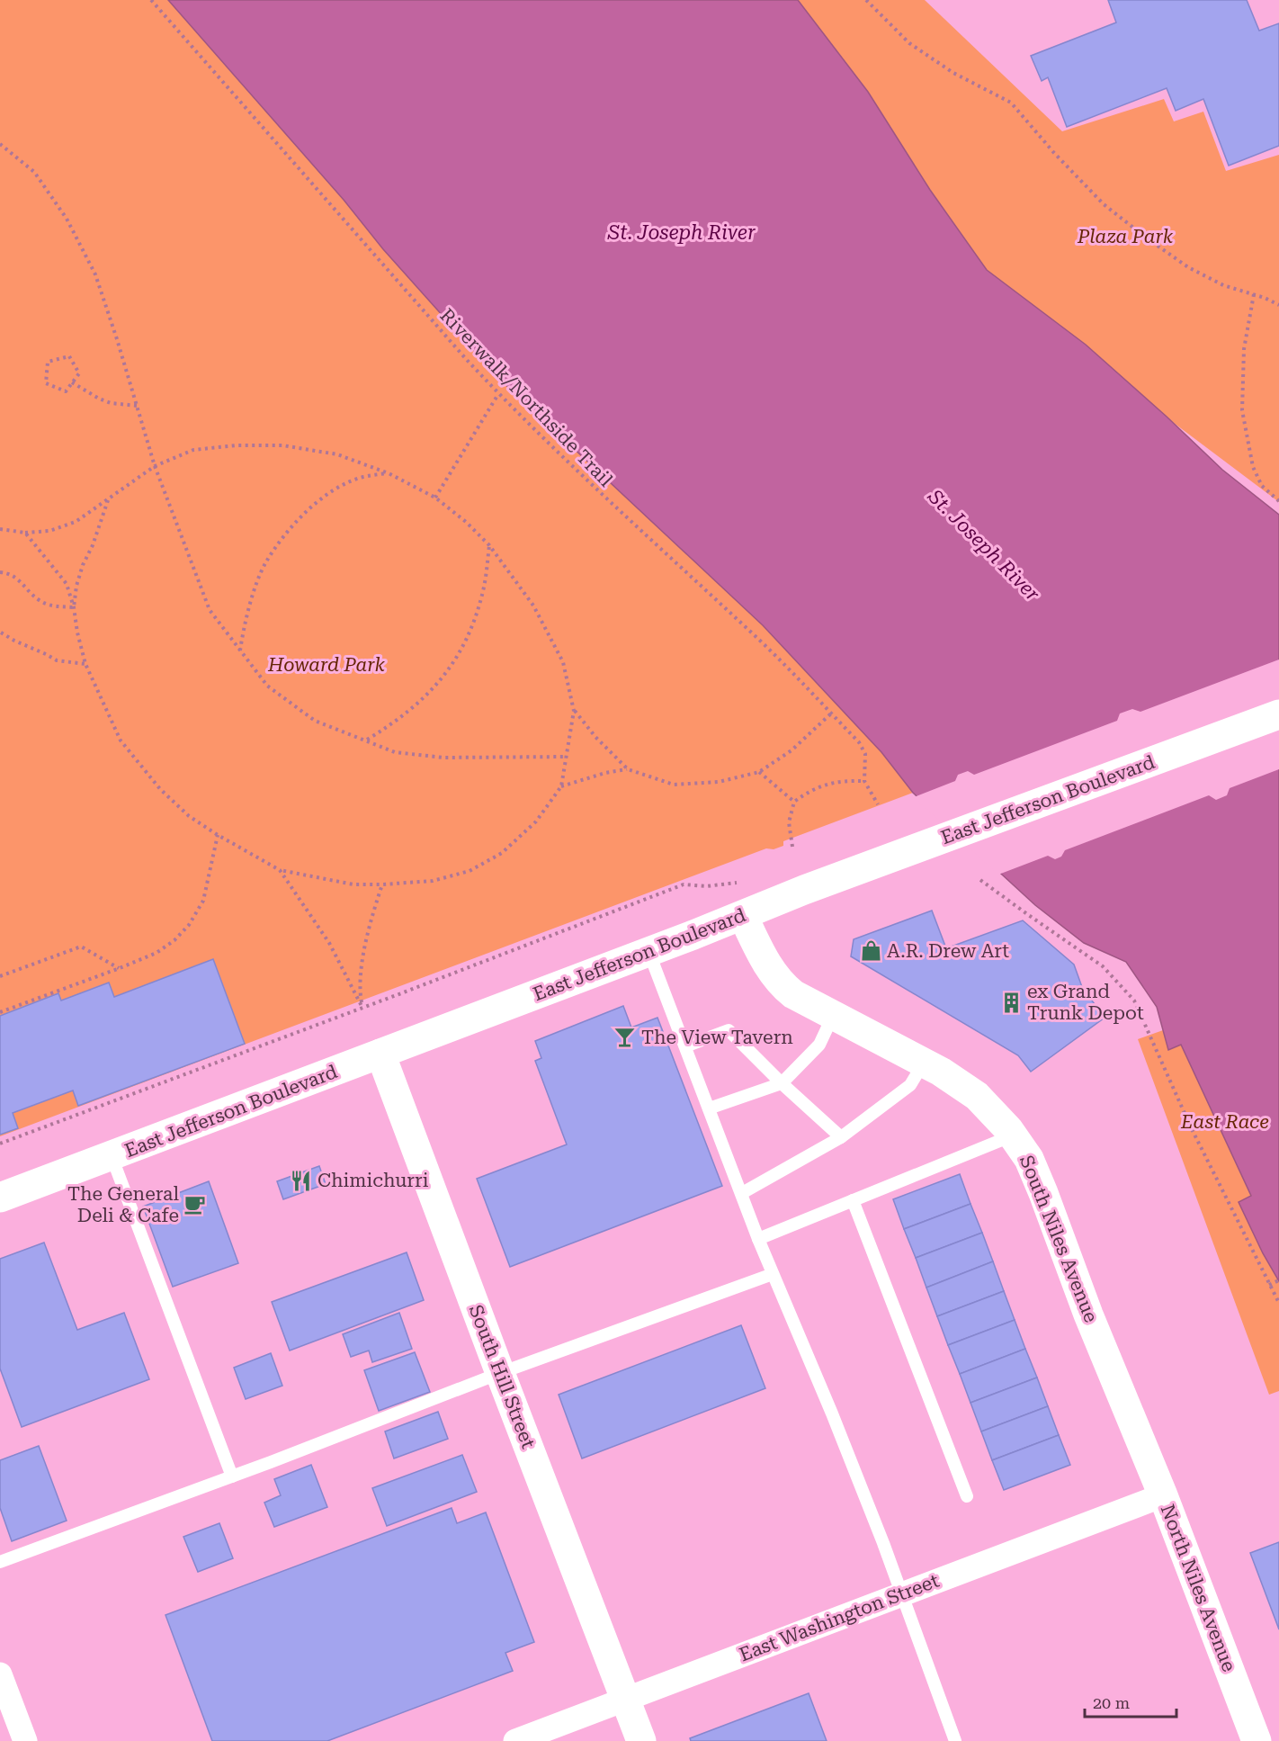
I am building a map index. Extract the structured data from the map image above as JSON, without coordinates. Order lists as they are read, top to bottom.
{
  "streets": {
    "street": [
      "East Jefferson Boulevard",
      "South Niles Avenue",
      "South Hill Street",
      "North Niles Avenue",
      "East Washington Street"
    ],
    "path": ["Riverwalk/Northside Trail"]
  },
  "crossings": [
    ["East Jefferson Boulevard", "South Niles Avenue"],
    ["East Jefferson Boulevard", "South Hill Street"],
    ["South Niles Avenue", "North Niles Avenue"],
    ["South Niles Avenue", "East Washington Street"],
    ["South Hill Street", "East Washington Street"],
    ["North Niles Avenue", "East Washington Street"]
  ],
  "water": ["St. Joseph River"],
  "parks": ["Plaza Park", "Howard Park", "East Race"],
  "places": {
    "shop": ["A.R. Drew Art"],
    "building": ["ex Grand Trunk Depot"],
    "bar": ["The View Tavern"],
    "restaurant": ["Chimichurri"],
    "cafe": ["The General Deli & Cafe"]
  },
  "scale_bar": "20 m"
}
